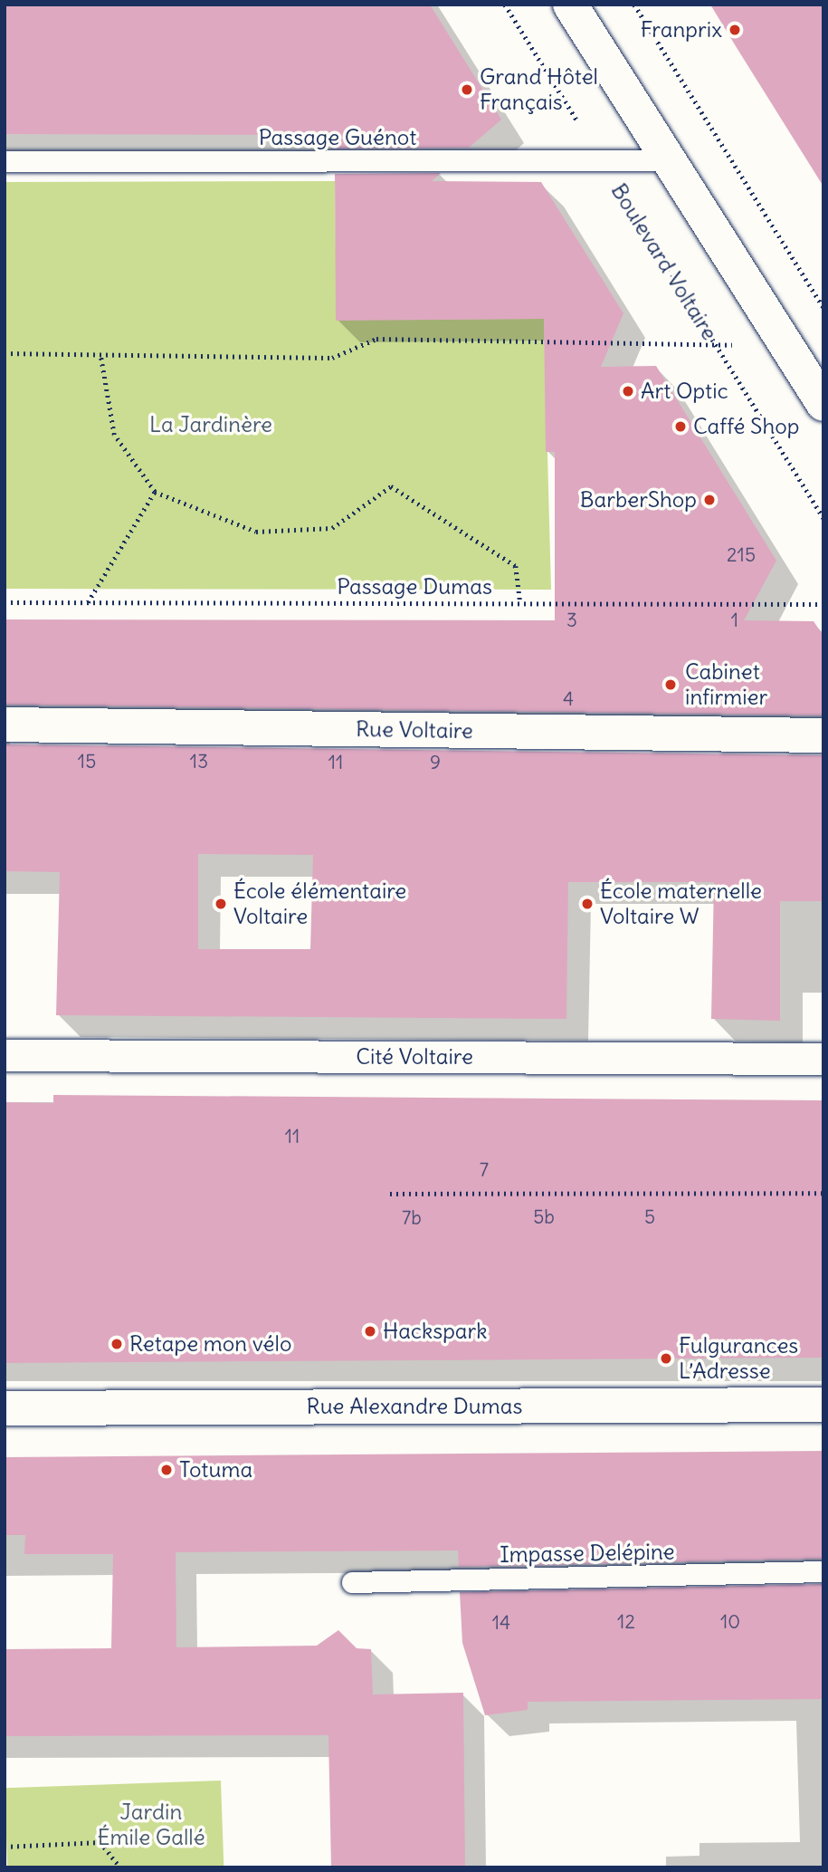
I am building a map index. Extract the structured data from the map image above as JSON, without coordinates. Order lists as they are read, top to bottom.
{
  "streets": {
    "street": ["Rue Voltaire", "Cité Voltaire", "Rue Alexandre Dumas"],
    "lane": ["Passage Guénot", "Impasse Delépine"],
    "path": ["Boulevard Voltaire", "Passage Dumas"]
  },
  "crossings": [
    ["Passage Guénot", "Boulevard Voltaire"]
  ],
  "parks": ["La Jardinère", "Jardin Émile Gallé"],
  "places": [
    "Franprix",
    "Grand Hôtel Français",
    "Art Optic",
    "Caffé Shop",
    "BarberShop",
    "Cabinet infirmier",
    "École élémentaire Voltaire",
    "École maternelle Voltaire W",
    "Hackspark",
    "Retape mon vélo",
    "Fulgurances L’Adresse",
    "Totuma"
  ],
  "house_numbers": [
    "215",
    "3",
    "1",
    "4",
    "15",
    "13",
    "11",
    "9",
    "11",
    "7",
    "5b",
    "5",
    "7b",
    "12",
    "10",
    "14"
  ]
}
